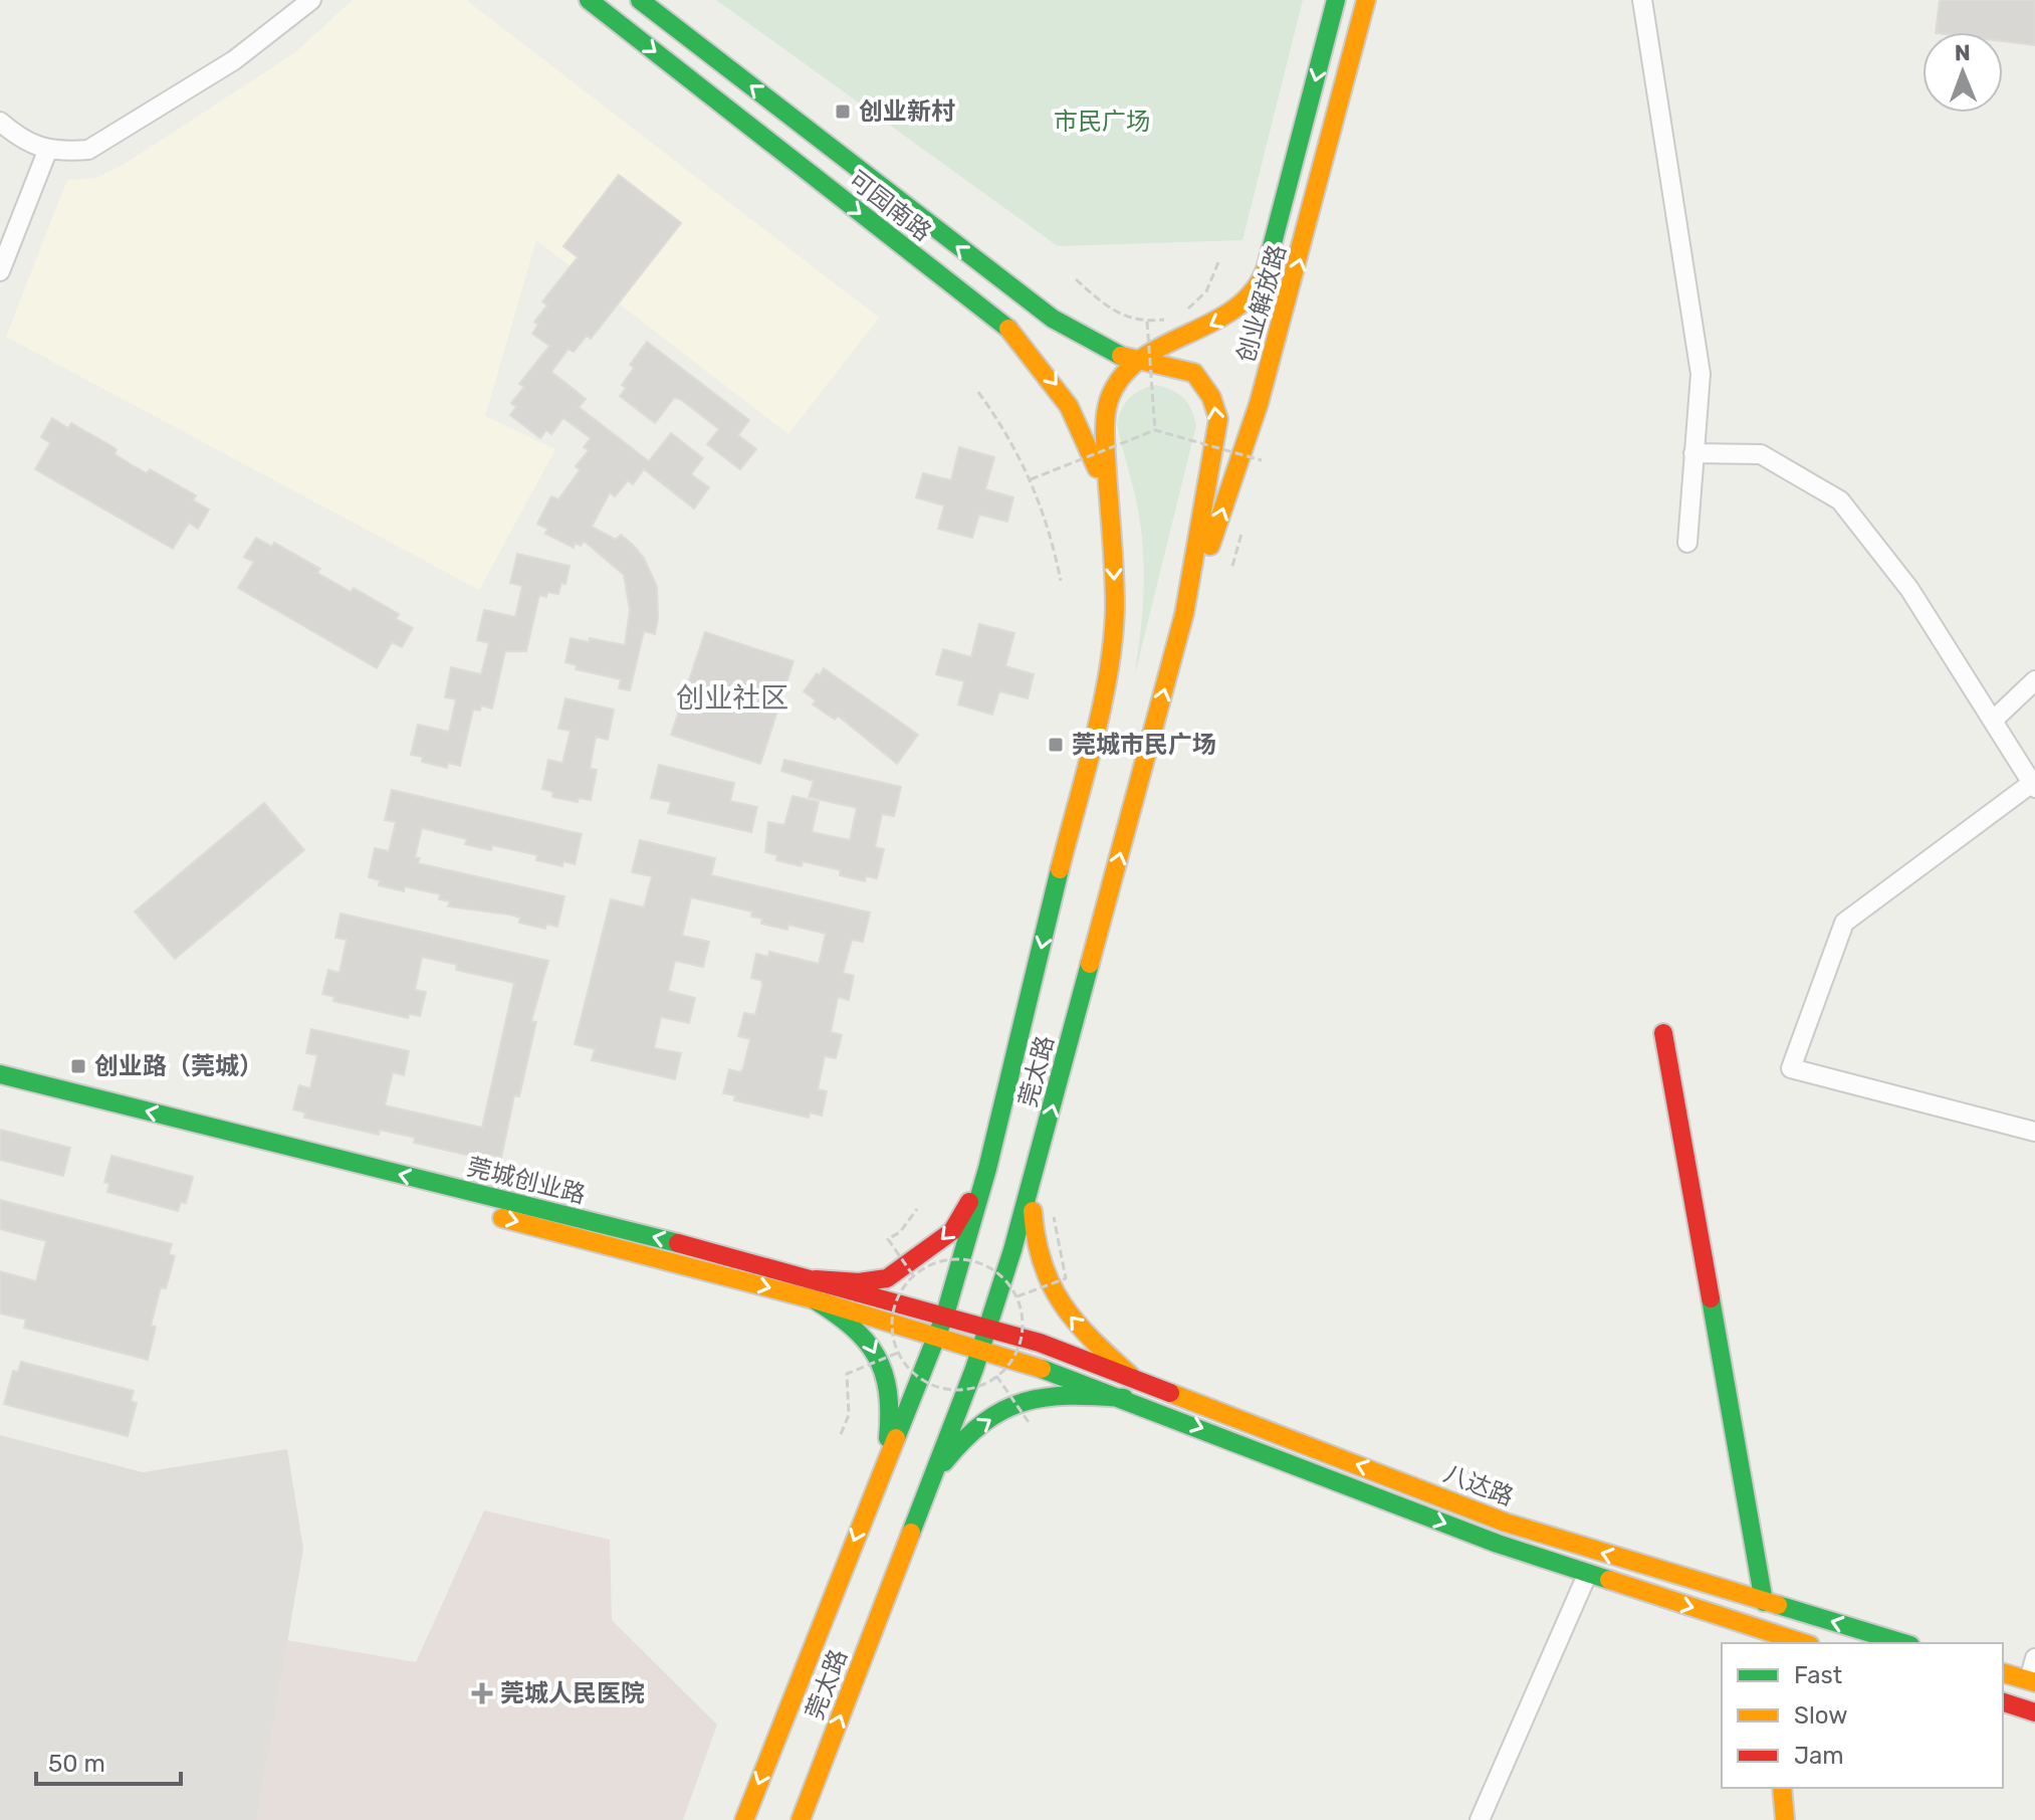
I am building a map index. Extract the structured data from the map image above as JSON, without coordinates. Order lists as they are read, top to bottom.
{
  "streets": {
    "main road": [
      "可园南路",
      "创业解放路",
      "莞太路",
      "莞城创业路",
      "八达路"
    ]
  },
  "crossings": [
    ["可园南路", "创业解放路"],
    ["可园南路", "莞太路"],
    ["创业解放路", "莞太路"],
    ["莞太路", "莞城创业路"],
    ["莞城创业路", "八达路"]
  ],
  "districts": ["创业社区"],
  "parks": ["市民广场"],
  "places": {
    "transit": ["创业新村", "莞城市民广场", "创业路（莞城）"],
    "health": ["莞城人民医院"]
  },
  "legend": ["Fast", "Slow", "Jam"],
  "scale_bar": "50 m",
  "north": "top"
}
